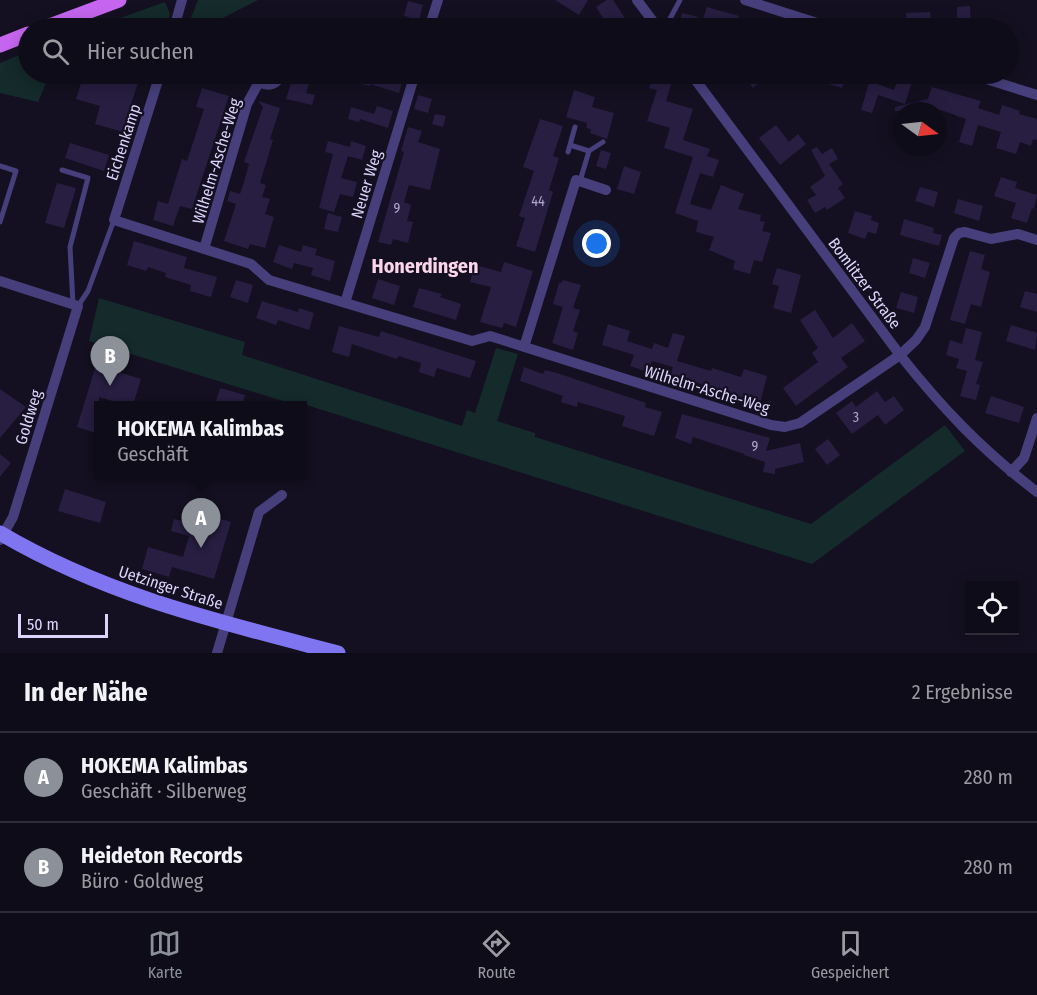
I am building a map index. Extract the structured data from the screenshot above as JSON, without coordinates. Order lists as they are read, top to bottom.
{
  "streets": {
    "street": [
      "Eichenkamp",
      "Wilhelm-Asche-Weg",
      "Neuer Weg",
      "Bomlitzer Straße",
      "Goldweg",
      "Uetzinger Straße"
    ]
  },
  "crossings": [
    ["Eichenkamp", "Wilhelm-Asche-Weg"],
    ["Wilhelm-Asche-Weg", "Neuer Weg"],
    ["Wilhelm-Asche-Weg", "Bomlitzer Straße"],
    ["Goldweg", "Uetzinger Straße"]
  ],
  "districts": ["Honerdingen"],
  "house_numbers": [
    "44",
    "9",
    "3",
    "9"
  ],
  "scale_bar": "50 m",
  "north": "right",
  "page": {
    "search": "Hier suchen",
    "pins": ["B", "A"],
    "popup": ["HOKEMA Kalimbas", "Geschäft"],
    "scale": "50 m",
    "heading": ["In der Nähe", "2 Ergebnisse"],
    "list": [
      {
        "mark": "A",
        "name": "HOKEMA Kalimbas",
        "note": "Geschäft · Silberweg",
        "value": "280 m"
      },
      {
        "mark": "B",
        "name": "Heideton Records",
        "note": "Büro · Goldweg",
        "value": "280 m"
      }
    ],
    "nav": ["Karte", "Route", "Gespeichert"]
  }
}
